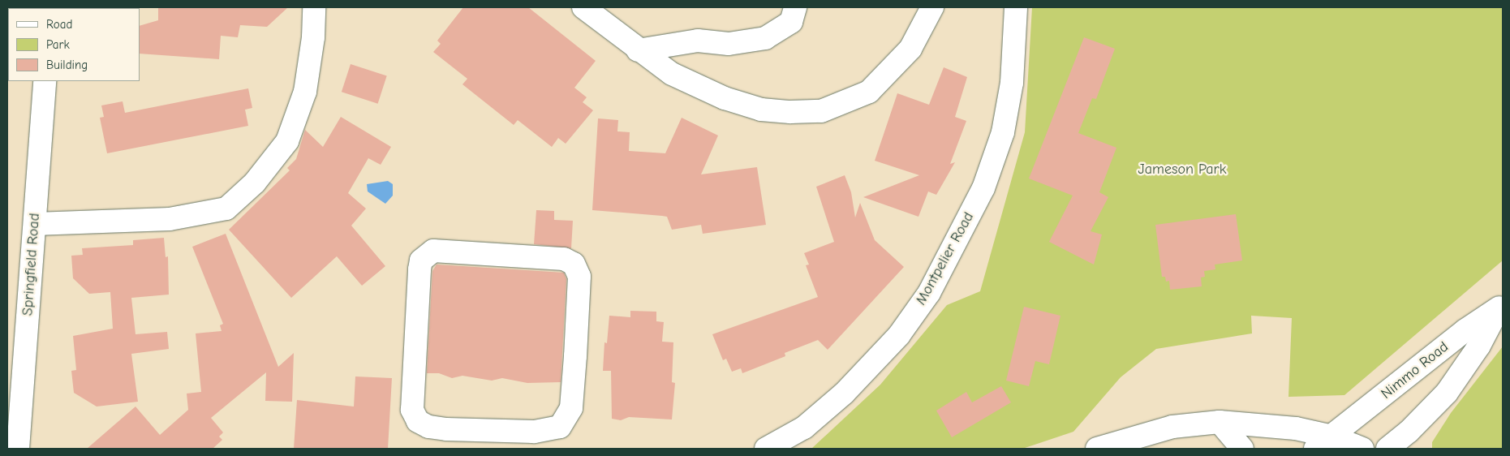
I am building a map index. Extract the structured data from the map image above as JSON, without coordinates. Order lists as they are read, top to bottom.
{
  "streets": {
    "street": ["Montpelier Road", "Springfield Road", "Nimmo Road"]
  },
  "parks": ["Jameson Park"],
  "legend": ["Road", "Park", "Building"]
}
